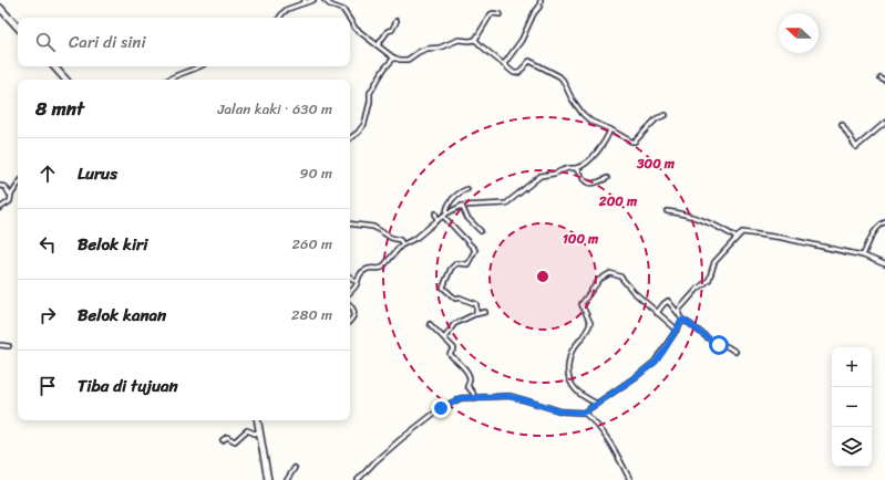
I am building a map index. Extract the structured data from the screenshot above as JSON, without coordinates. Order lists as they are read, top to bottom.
{
  "north": "left",
  "page": {
    "search": "Cari di sini",
    "heading": ["8 mnt", "Jalan kaki · 630 m"],
    "list": [
      ["Lurus", "90 m"],
      ["Belok kiri", "260 m"],
      ["Belok kanan", "280 m"],
      "Tiba di tujuan"
    ],
    "map_buttons": ["+", "−"]
  },
  "rings": ["300 m", "200 m", "100 m"]
}
